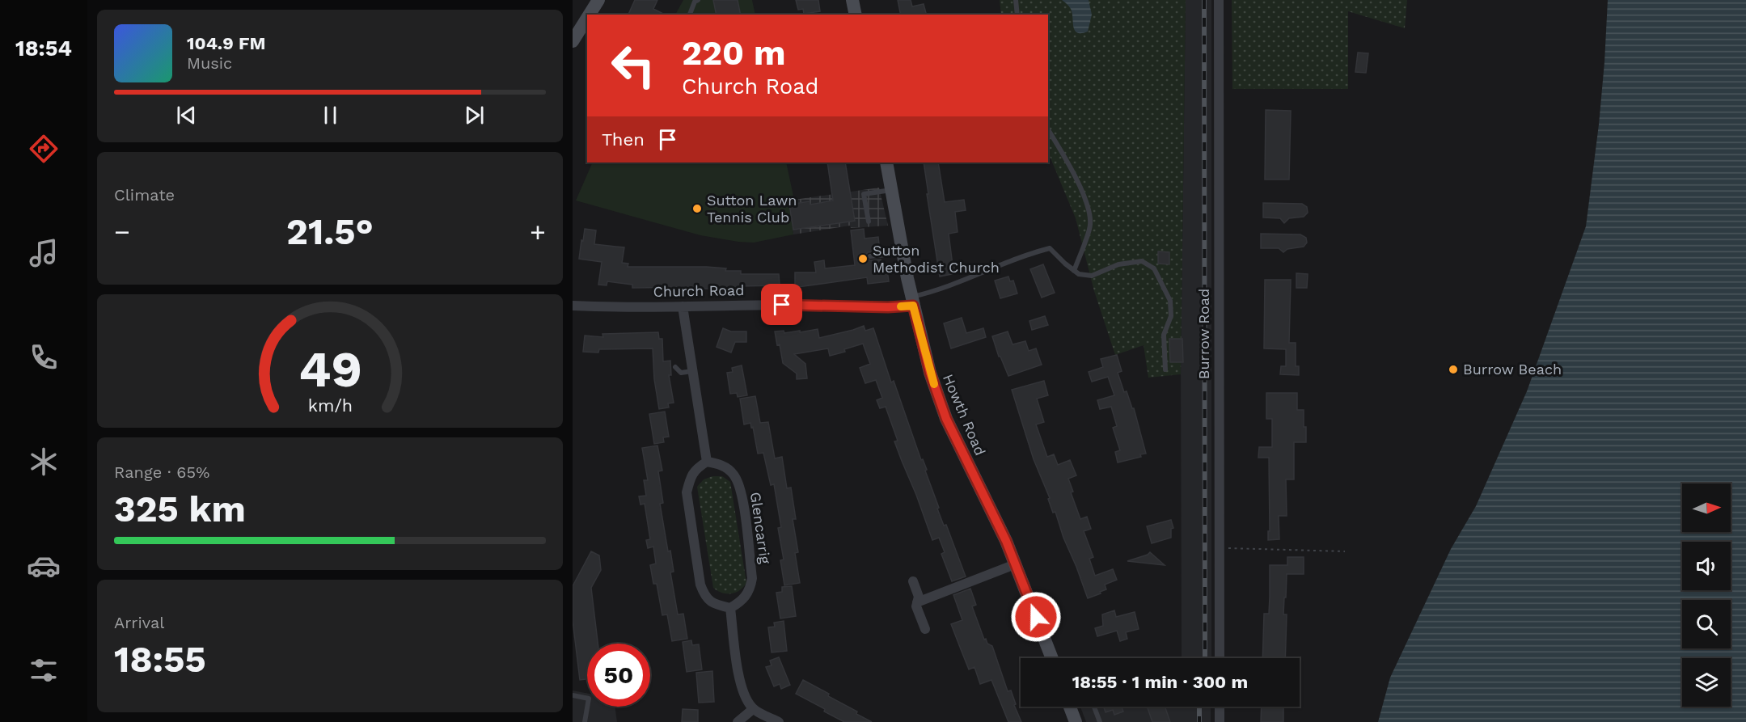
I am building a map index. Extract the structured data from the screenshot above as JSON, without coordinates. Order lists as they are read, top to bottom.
{
  "streets": {
    "main road": ["Howth Road"],
    "street": ["Church Road", "Burrow Road", "Glencarrig"]
  },
  "crossings": [
    ["Church Road", "Howth Road"]
  ],
  "places": ["Sutton Lawn Tennis Club", "Sutton Methodist Church", "Burrow Beach"],
  "north": "right",
  "page": {
    "tabs": "18:54",
    "turn": ["220 m", "Church Road"],
    "song": ["104.9 FM", "Music"],
    "then": "Then",
    "tile": [
      "Climate",
      ["Range · 65%", "325 km"],
      ["Arrival", "18:55"]
    ],
    "heat": ["−", "21.5°", "+"],
    "limit": "50",
    "trip": "18:55 · 1 min · 300 m",
    "gauge": ["49", "km/h"]
  }
}
